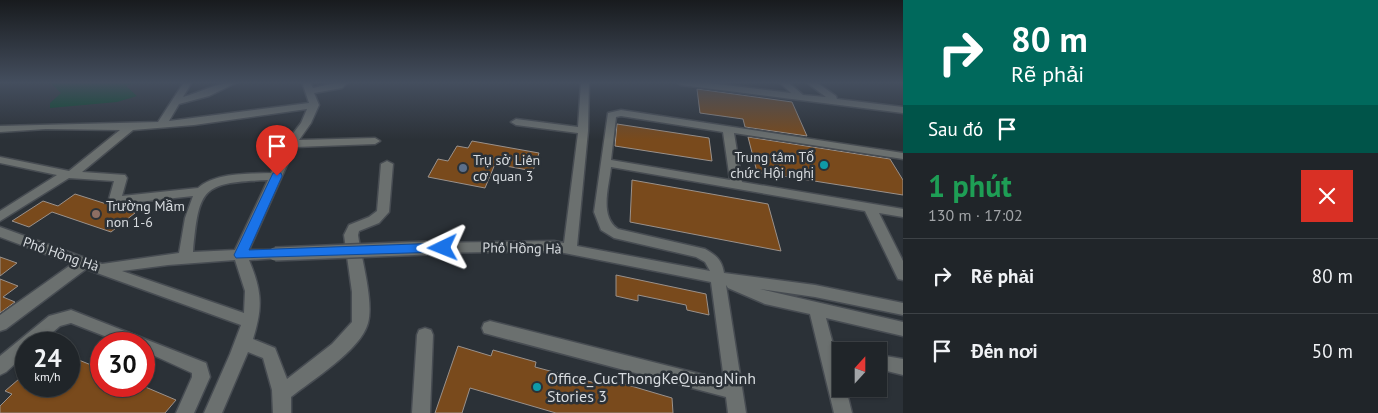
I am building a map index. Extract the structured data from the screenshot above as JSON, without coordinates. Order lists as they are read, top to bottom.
{
  "streets": {
    "street": ["Phố Hồng Hà"]
  },
  "places": [
    "Trung tâm Tổ chức Hội nghị",
    "Trụ sở Liên cơ quan 3",
    "Trường Mầm non 1-6",
    "Office_CucThongKeQuangNinh Stories 3"
  ],
  "north": "top",
  "page": {
    "turn": ["80 m", "Rẽ phải"],
    "then": "Sau đó",
    "heading": ["1 phút", "130 m · 17:02"],
    "list": [
      {
        "name": "Rẽ phải",
        "value": "80 m"
      },
      {
        "name": "Đến nơi",
        "value": "50 m"
      }
    ],
    "speed": "24 km/h",
    "limit": "30"
  }
}
